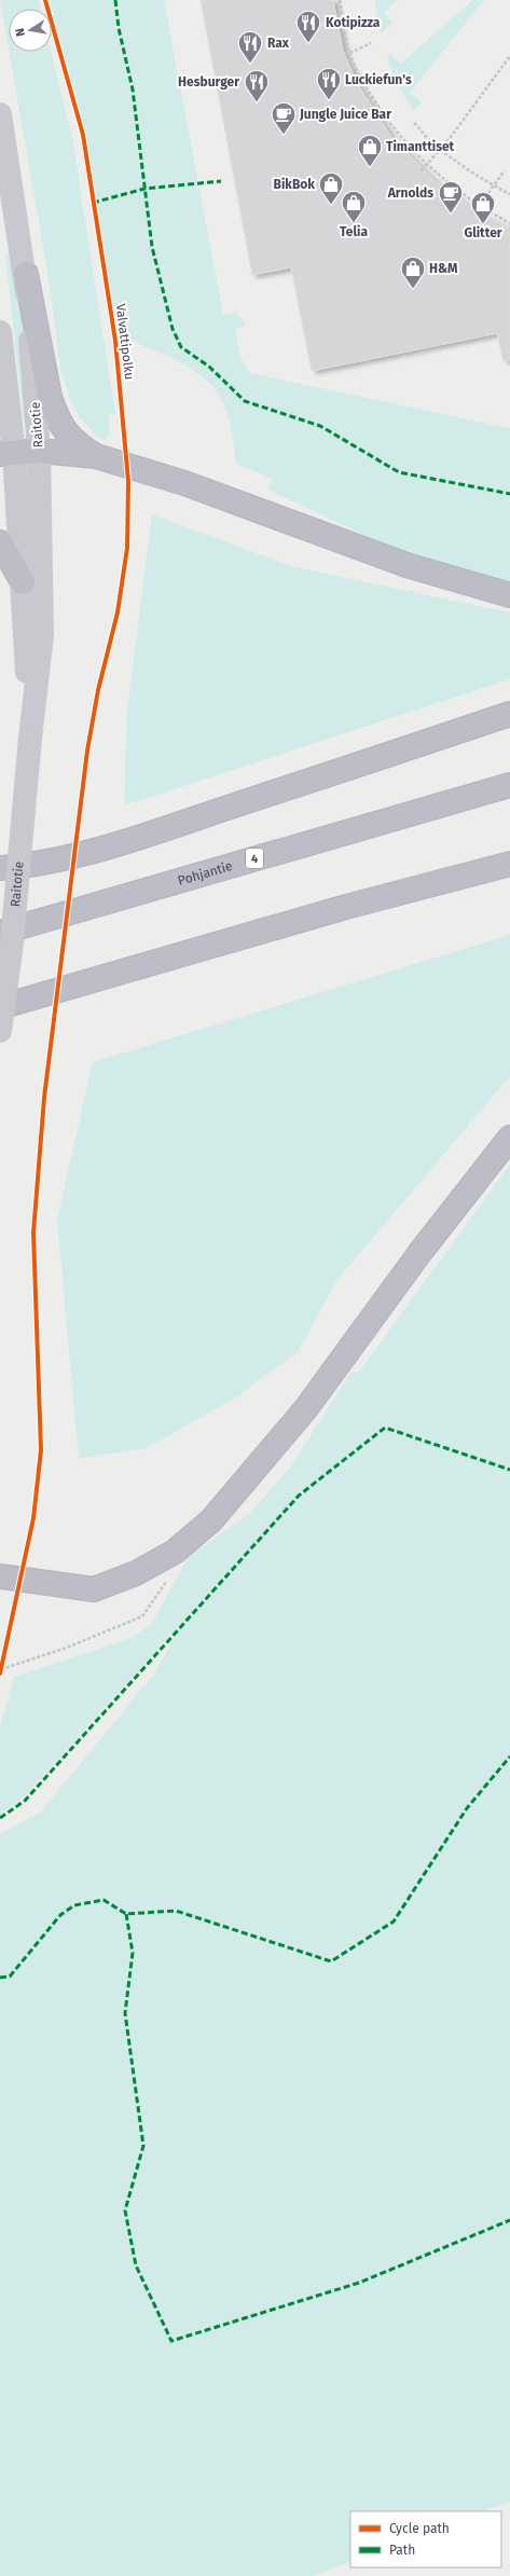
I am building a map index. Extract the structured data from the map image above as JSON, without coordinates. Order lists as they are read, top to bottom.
{
  "streets": {
    "highway": ["4", "Pohjantie"],
    "main road": ["Raitotie"],
    "cycle path": ["Valvattipolku"]
  },
  "places": {
    "restaurant": [
      "Kotipizza",
      "Rax",
      "Luckiefun's",
      "Hesburger"
    ],
    "cafe": ["Jungle Juice Bar", "Arnolds"],
    "shop": [
      "Timanttiset",
      "BikBok",
      "Telia",
      "Glitter",
      "H&M"
    ]
  },
  "legend": ["Cycle path", "Path"],
  "north": "left"
}
